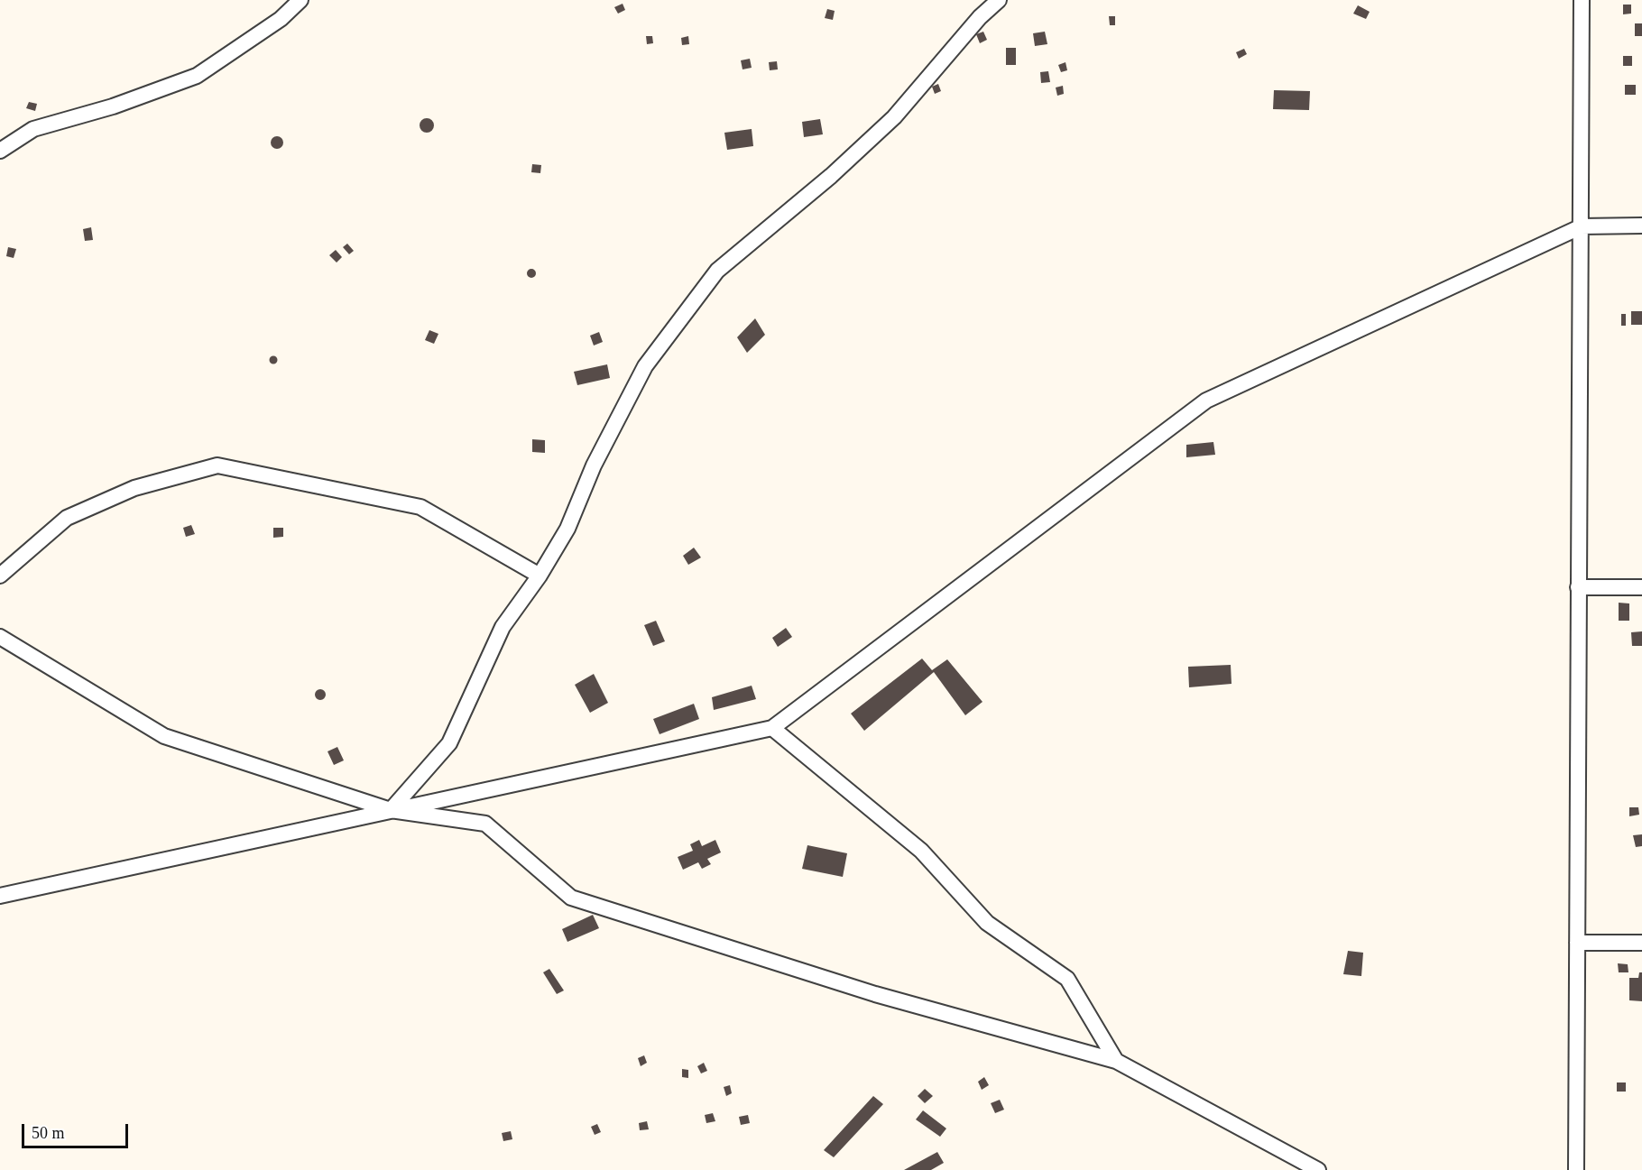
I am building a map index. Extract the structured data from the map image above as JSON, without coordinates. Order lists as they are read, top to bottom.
{
  "scale_bar": "50 m"
}
